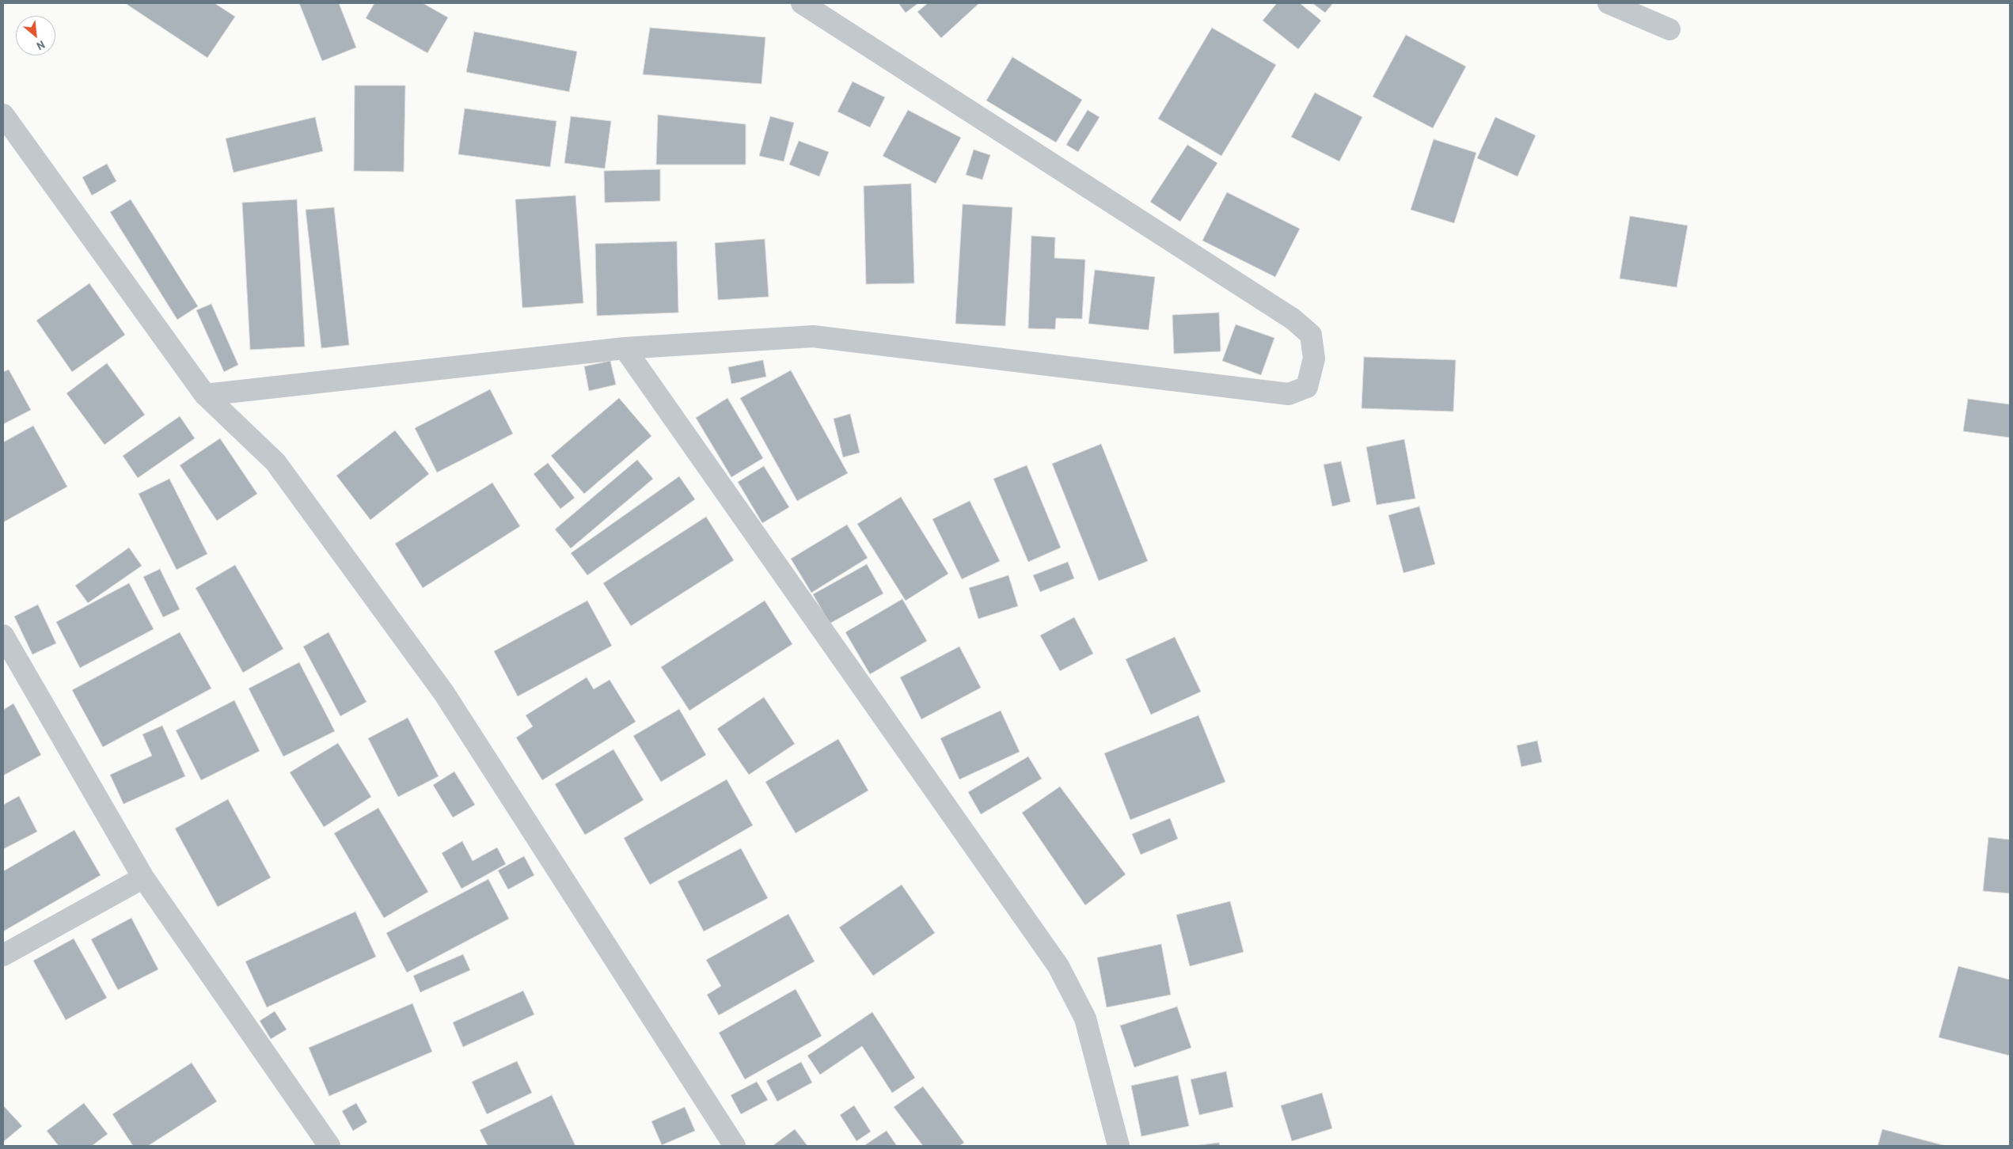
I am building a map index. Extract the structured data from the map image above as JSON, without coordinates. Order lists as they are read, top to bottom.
{
  "north": "bottom right"
}
